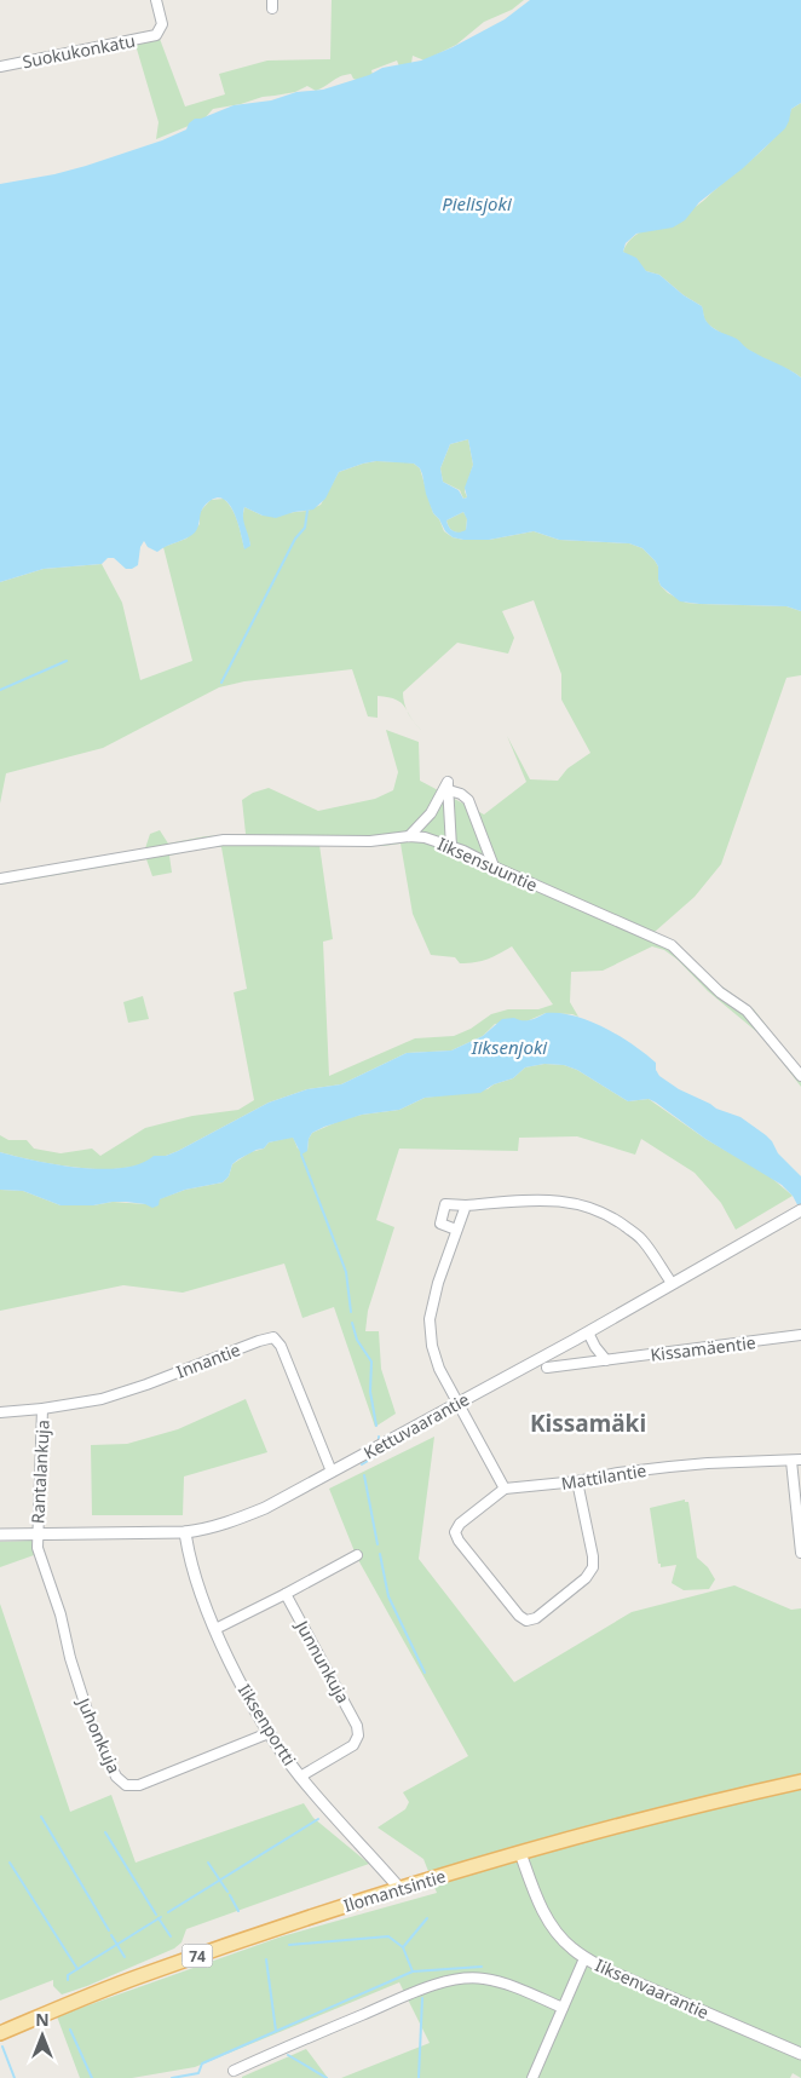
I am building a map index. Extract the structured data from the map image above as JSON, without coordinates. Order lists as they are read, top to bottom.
{
  "streets": {
    "main road": ["Ilomantsintie", "74"],
    "street": [
      "Suokukonkatu",
      "Iiksensuuntie",
      "Kissamäentie",
      "Innantie",
      "Kettuvaarantie",
      "Rantalankuja",
      "Mattilantie",
      "Junnunkuja",
      "Iiksenportti",
      "Juhonkuja",
      "Iiksenvaarantie"
    ]
  },
  "crossings": [
    ["Innantie", "Kettuvaarantie"],
    ["Innantie", "Rantalankuja"],
    ["Kettuvaarantie", "Rantalankuja"],
    ["Kettuvaarantie", "Iiksenportti"],
    ["Kettuvaarantie", "Juhonkuja"],
    ["Rantalankuja", "Juhonkuja"],
    ["Junnunkuja", "Iiksenportti"],
    ["Iiksenportti", "Juhonkuja"],
    ["Iiksenportti", "Ilomantsintie"],
    ["Ilomantsintie", "Iiksenvaarantie"]
  ],
  "districts": ["Kissamäki"],
  "water": ["Pielisjoki", "Iiksenjoki"],
  "north": "top"
}
